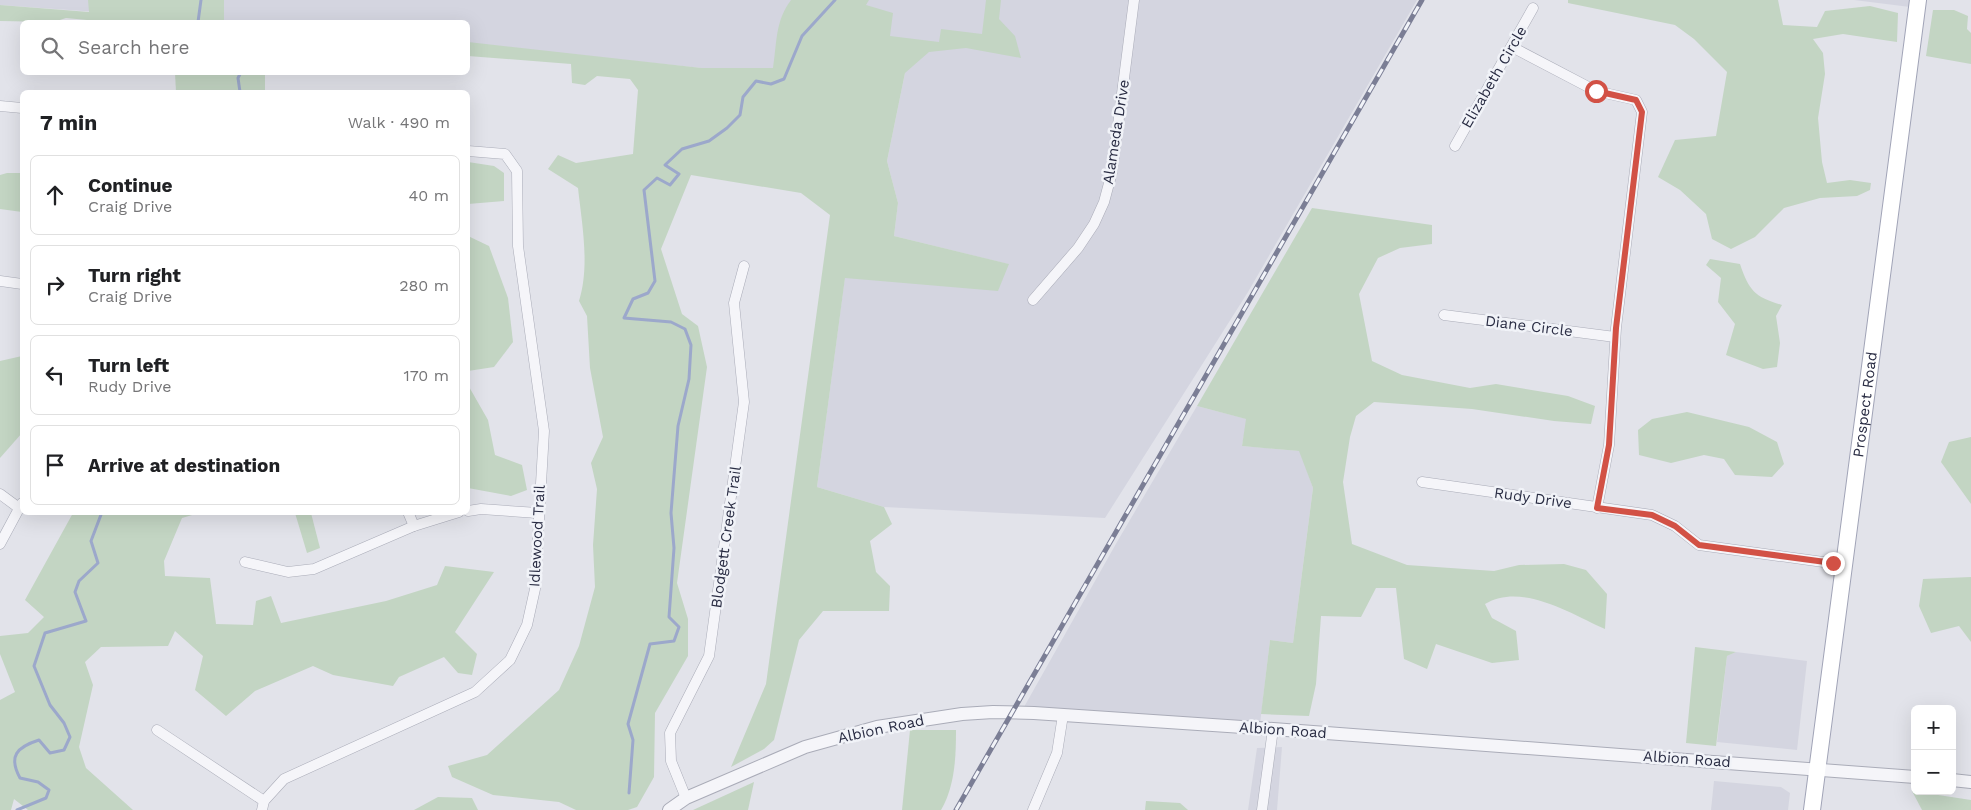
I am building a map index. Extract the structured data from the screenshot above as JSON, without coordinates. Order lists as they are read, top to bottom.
{
  "streets": {
    "main road": ["Prospect Road"],
    "street": [
      "Elizabeth Circle",
      "Alameda Drive",
      "Diane Circle",
      "Rudy Drive",
      "Idlewood Trail",
      "Blodgett Creek Trail",
      "Albion Road"
    ]
  },
  "crossings": [
    ["Prospect Road", "Rudy Drive"],
    ["Prospect Road", "Albion Road"],
    ["Blodgett Creek Trail", "Albion Road"]
  ],
  "page": {
    "search": "Search here",
    "heading": ["7 min", "Walk · 490 m"],
    "list": [
      ["Continue", "Craig Drive", "40 m"],
      ["Turn right", "Craig Drive", "280 m"],
      ["Turn left", "Rudy Drive", "170 m"],
      "Arrive at destination"
    ],
    "map_buttons": ["+", "−"]
  }
}
